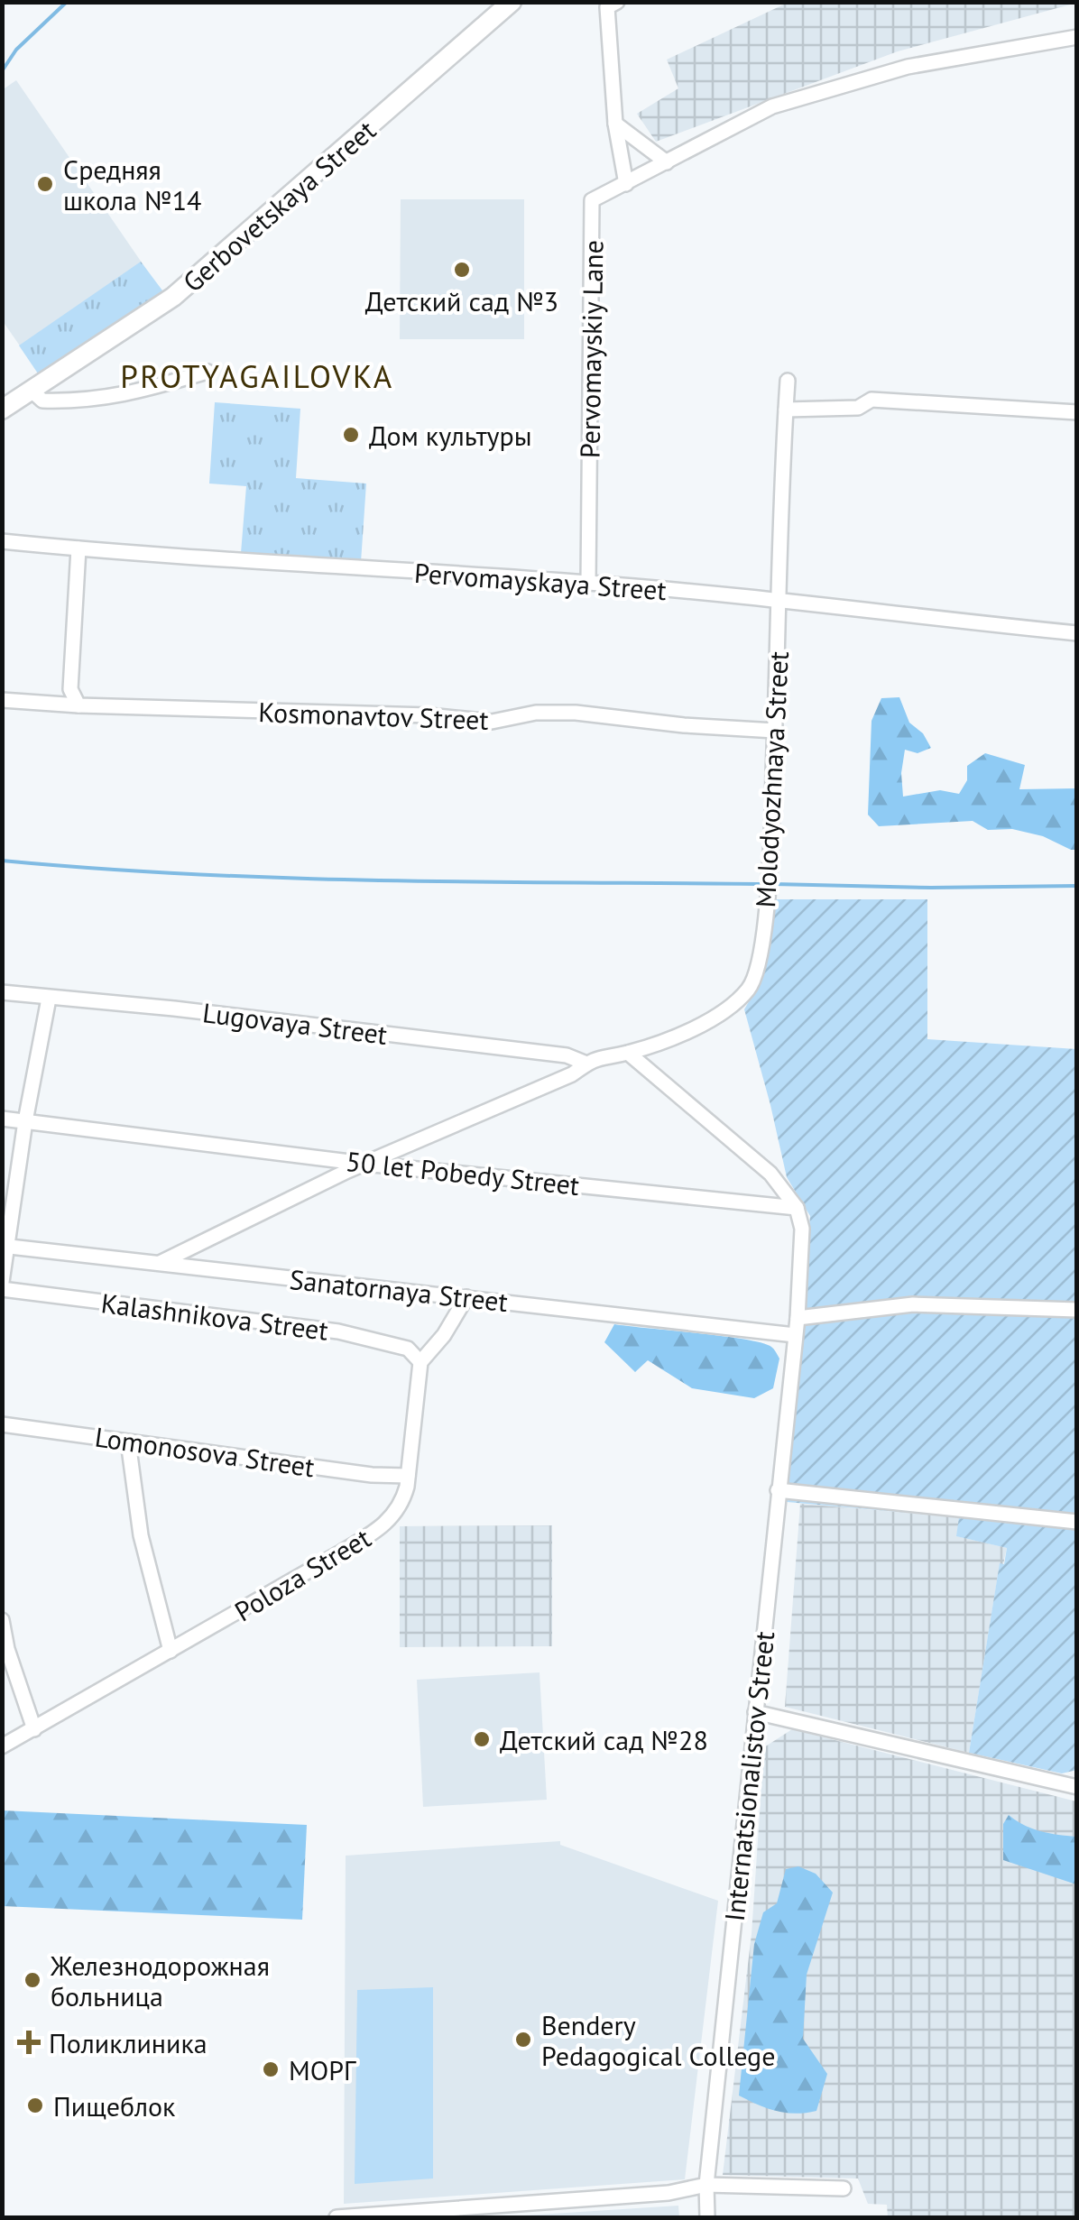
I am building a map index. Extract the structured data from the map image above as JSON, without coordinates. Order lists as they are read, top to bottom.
{
  "streets": {
    "street": [
      "Gerbovetskaya Street",
      "Pervomayskiy Lane",
      "Pervomayskaya Street",
      "Kosmonavtov Street",
      "Molodyozhnaya Street",
      "Lugovaya Street",
      "50 let Pobedy Street",
      "Sanatornaya Street",
      "Kalashnikova Street",
      "Lomonosova Street",
      "Poloza Street",
      "Internatsionalistov Street"
    ]
  },
  "crossings": [
    ["Pervomayskiy Lane", "Pervomayskaya Street"],
    ["Pervomayskaya Street", "Molodyozhnaya Street"],
    ["Kosmonavtov Street", "Molodyozhnaya Street"],
    ["Molodyozhnaya Street", "Lugovaya Street"],
    ["Sanatornaya Street", "Internatsionalistov Street"],
    ["Kalashnikova Street", "Poloza Street"],
    ["Lomonosova Street", "Poloza Street"]
  ],
  "districts": ["PROTYAGAILOVKA"],
  "places": {
    "other": [
      "Средняя школа №14",
      "Детский сад №3",
      "Дом культуры",
      "Детский сад №28",
      "Железнодорожная больница",
      "Bendery Pedagogical College",
      "МОРГ",
      "Пищеблок"
    ],
    "health": ["Поликлиника"]
  }
}
